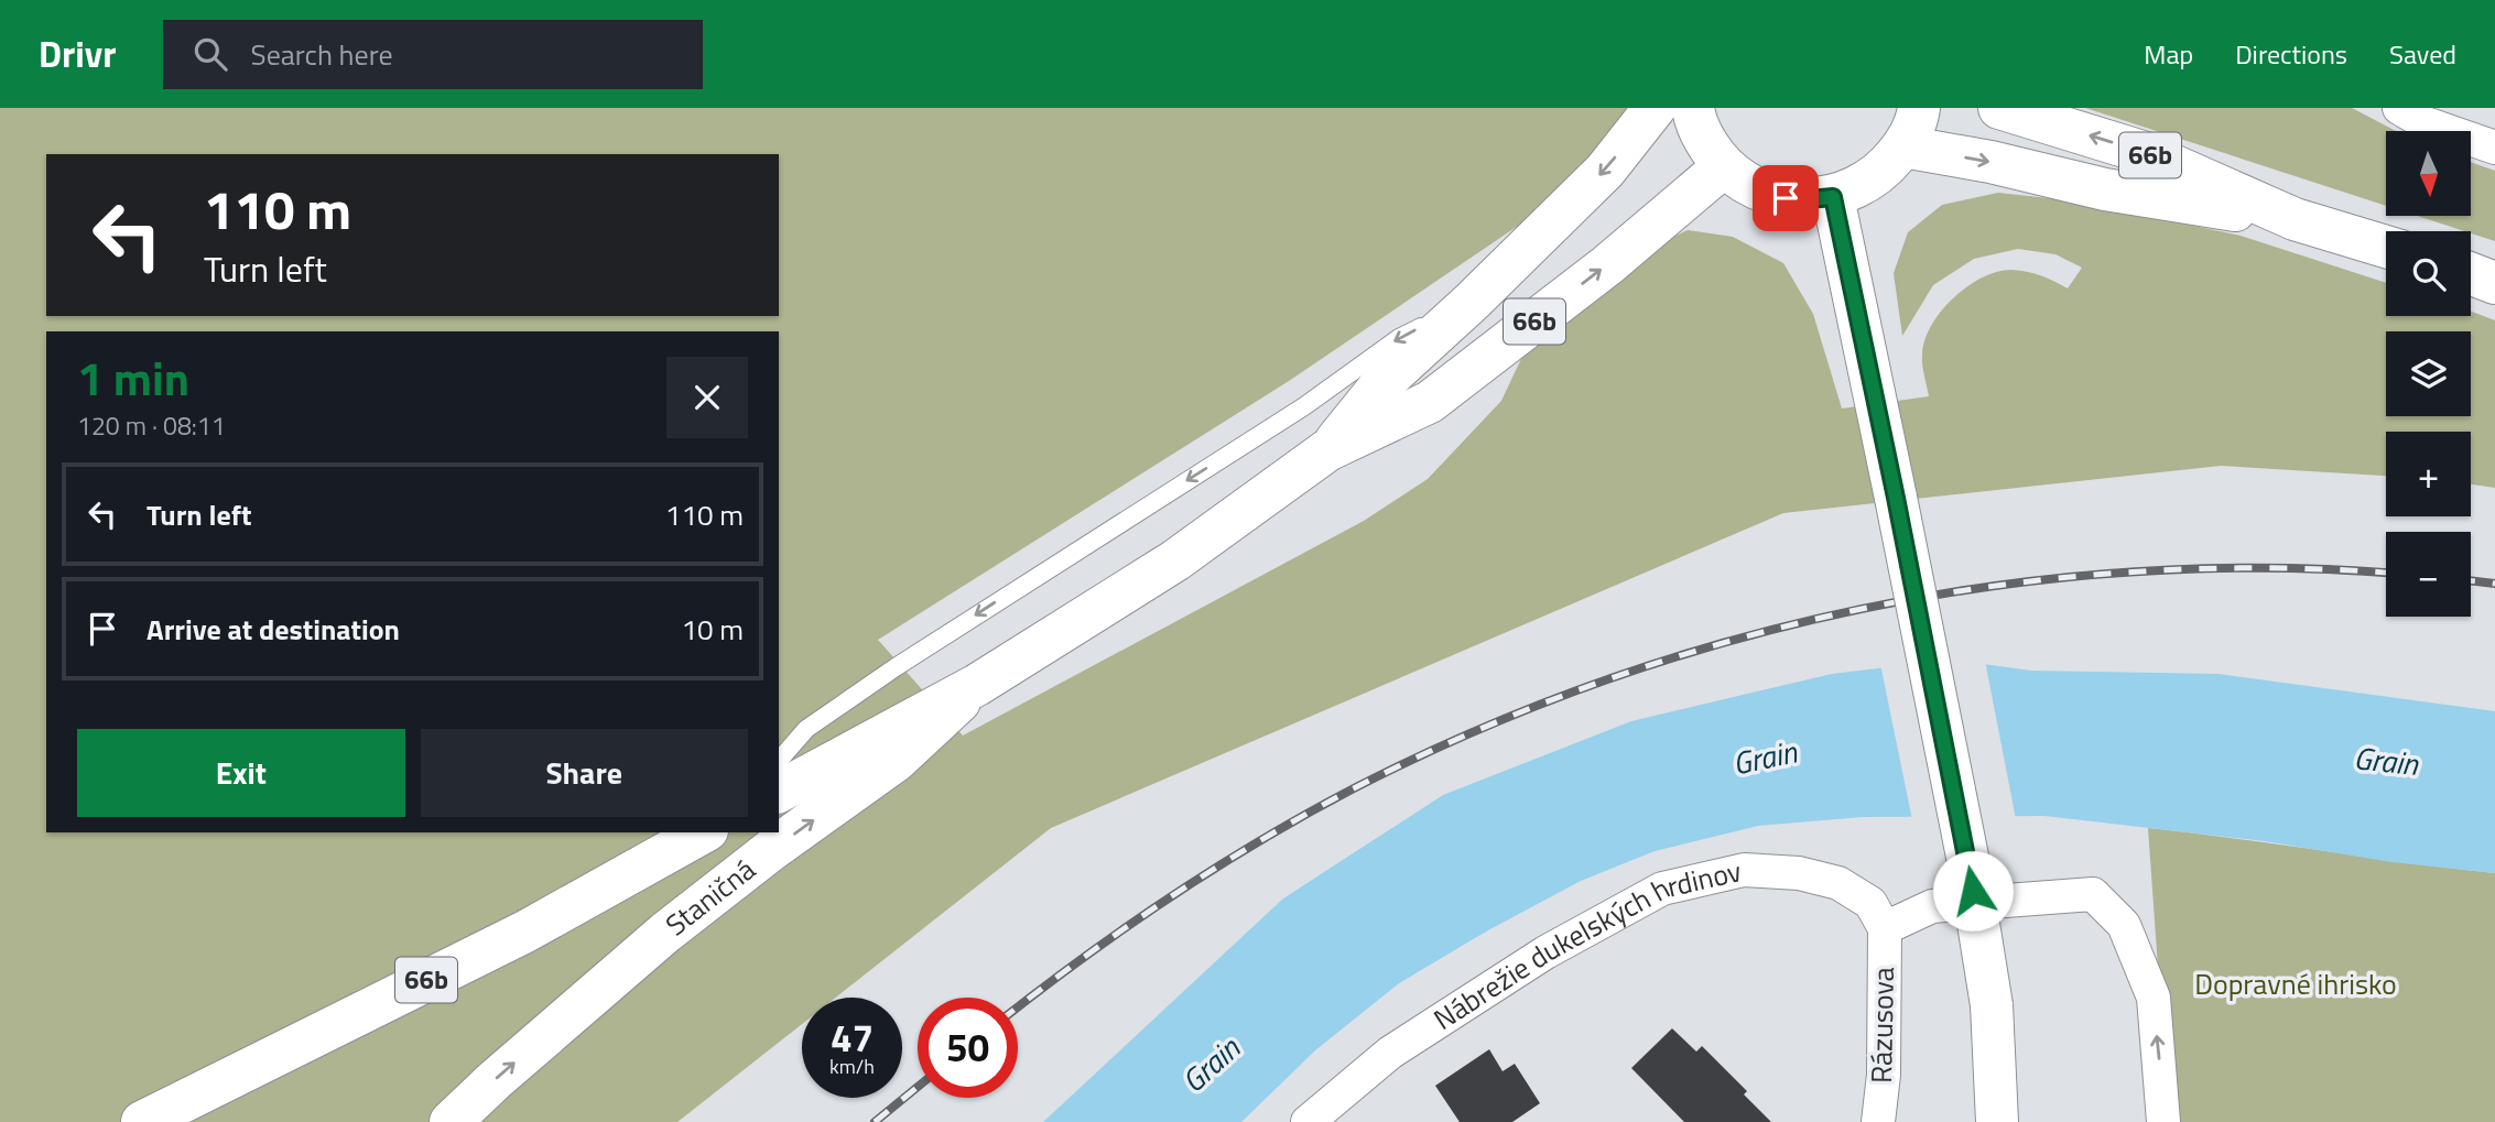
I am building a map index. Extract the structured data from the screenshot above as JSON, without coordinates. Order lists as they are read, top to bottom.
{
  "streets": {
    "main road": ["66b", "Staničná"],
    "street": ["Nábrežie dukelských hrdinov", "Rázusova"]
  },
  "crossings": [
    ["66b", "Staničná"],
    ["Nábrežie dukelských hrdinov", "Rázusova"]
  ],
  "water": ["Grain"],
  "parks": ["Dopravné ihrisko"],
  "north": "bottom",
  "page": {
    "header": "Drivr",
    "search": "Search here",
    "nav": ["Map", "Directions", "Saved"],
    "map_buttons": ["+", "−"],
    "turn": ["110 m", "Turn left"],
    "heading": ["1 min", "120 m · 08:11"],
    "list": [
      {
        "name": "Turn left",
        "value": "110 m"
      },
      {
        "name": "Arrive at destination",
        "value": "10 m"
      }
    ],
    "buttons": ["Exit", "Share"],
    "speed": "47 km/h",
    "limit": "50"
  }
}
